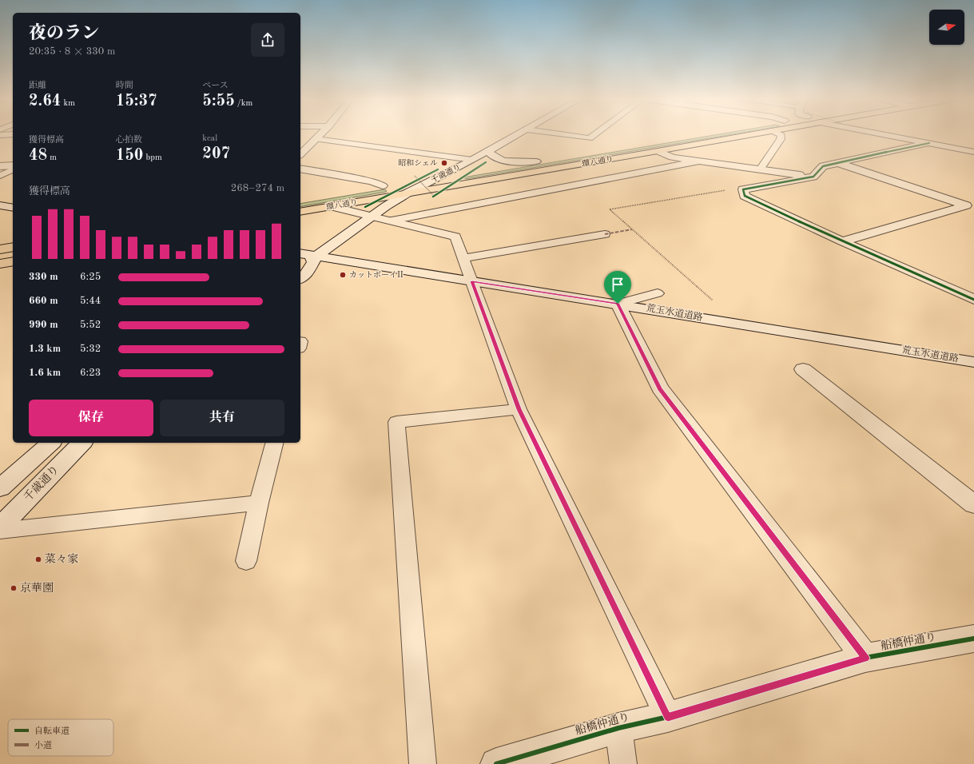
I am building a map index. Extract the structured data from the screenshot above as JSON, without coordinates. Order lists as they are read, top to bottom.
{
  "streets": {
    "main road": ["環八通り"],
    "street": ["千歳通り", "荒玉水道道路", "船橋仲通り"]
  },
  "crossings": [
    ["環八通り", "千歳通り"],
    ["千歳通り", "荒玉水道道路"]
  ],
  "places": [
    "昭和シェル",
    "カットボーイII",
    "菜々家",
    "京華園"
  ],
  "legend": ["自転車道", "小道"],
  "north": "right",
  "page": {
    "heading": ["夜のラン", "20:35 · 8 × 330 m"],
    "stats": [
      ["距離", "2.64 km"],
      ["時間", "15:37"],
      ["ペース", "5:55 /km"],
      ["獲得標高", "48 m"],
      ["心拍数", "150 bpm"],
      ["kcal", "207"]
    ],
    "chart": ["獲得標高", "268–274 m"],
    "list": [
      {
        "name": "330 m",
        "note": "6:25"
      },
      {
        "name": "660 m",
        "note": "5:44"
      },
      {
        "name": "990 m",
        "note": "5:52"
      },
      {
        "name": "1.3 km",
        "note": "5:32"
      },
      {
        "name": "1.6 km",
        "note": "6:23"
      }
    ],
    "buttons": ["保存", "共有"]
  }
}
